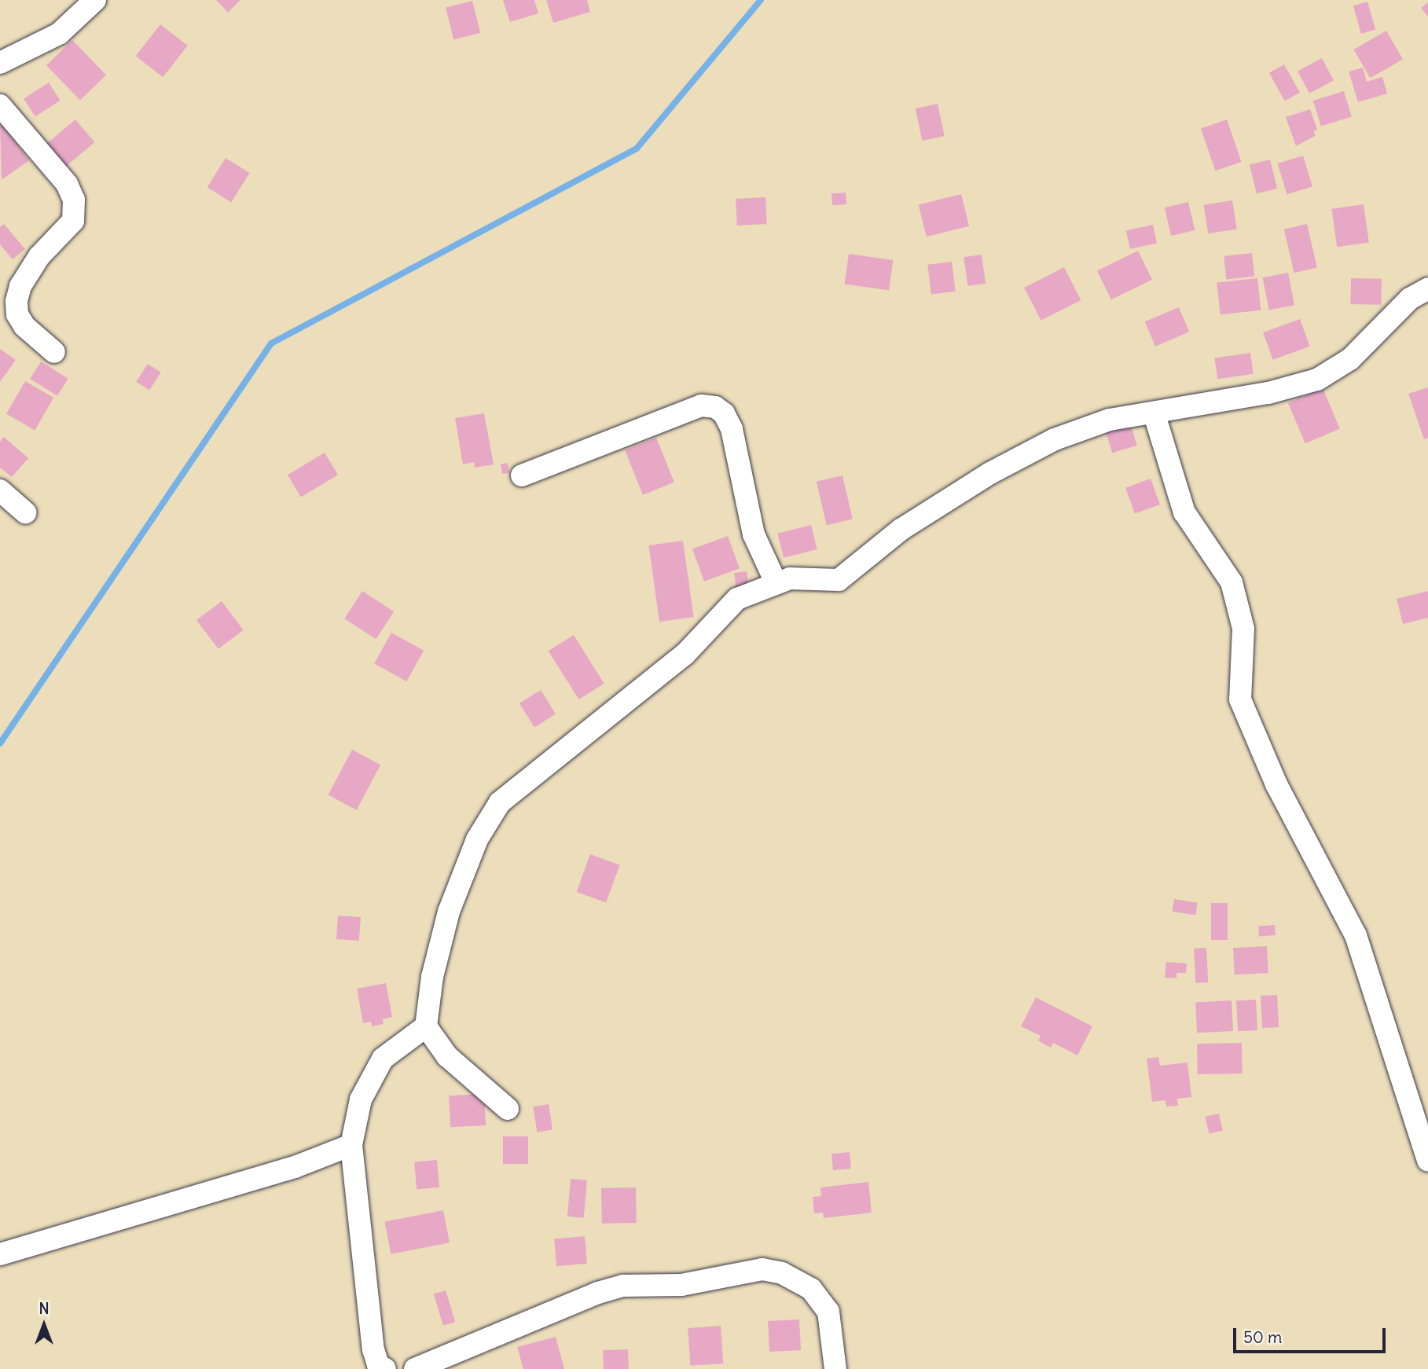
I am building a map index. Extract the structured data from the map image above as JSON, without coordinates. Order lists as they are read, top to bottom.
{
  "scale_bar": "50 m",
  "north": "top"
}
